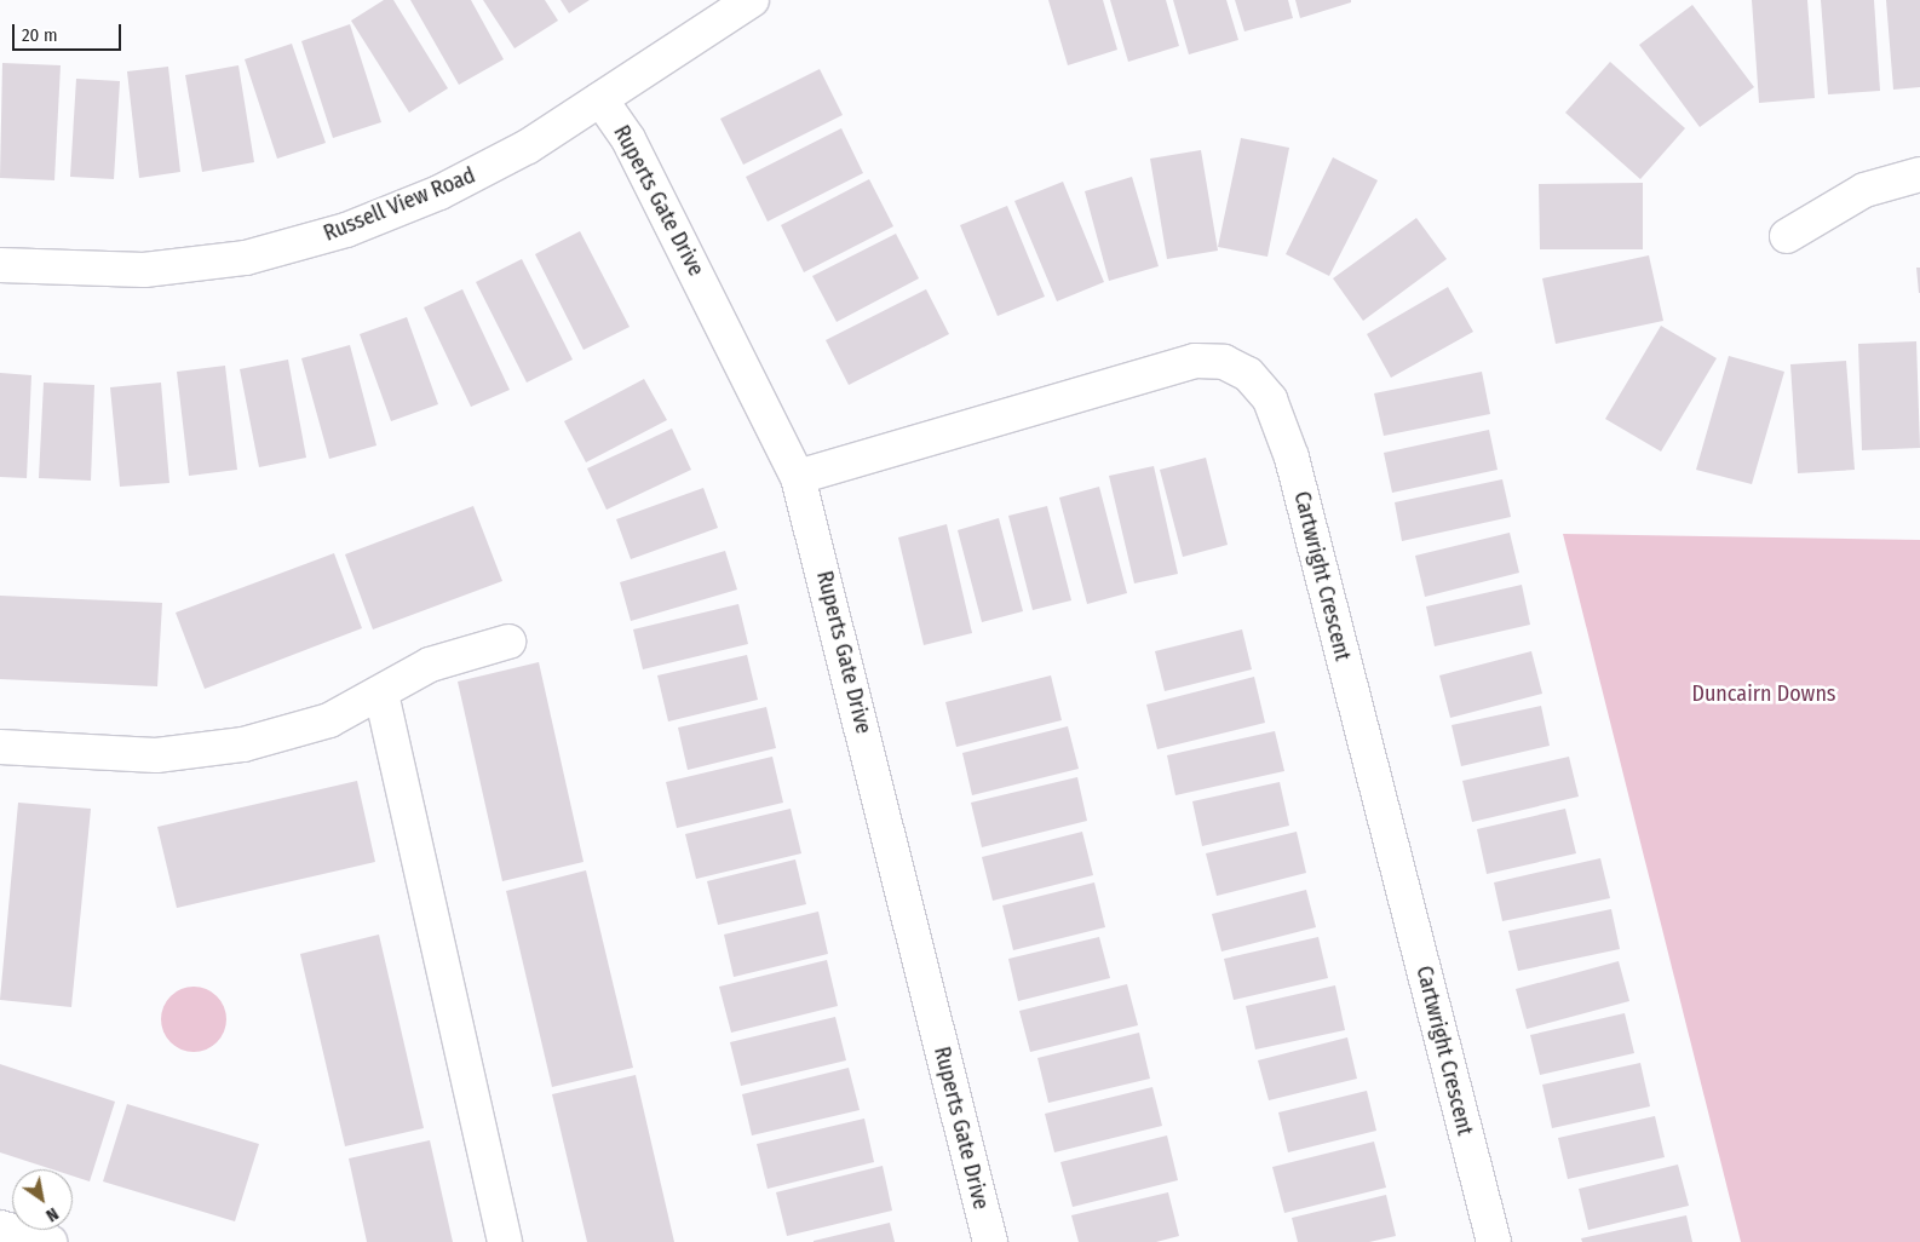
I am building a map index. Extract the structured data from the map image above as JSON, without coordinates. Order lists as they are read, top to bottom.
{
  "streets": {
    "street": ["Ruperts Gate Drive", "Russell View Road", "Cartwright Crescent"]
  },
  "crossings": [
    ["Ruperts Gate Drive", "Russell View Road"],
    ["Ruperts Gate Drive", "Cartwright Crescent"]
  ],
  "parks": ["Duncairn Downs"],
  "scale_bar": "20 m",
  "north": "bottom right"
}
